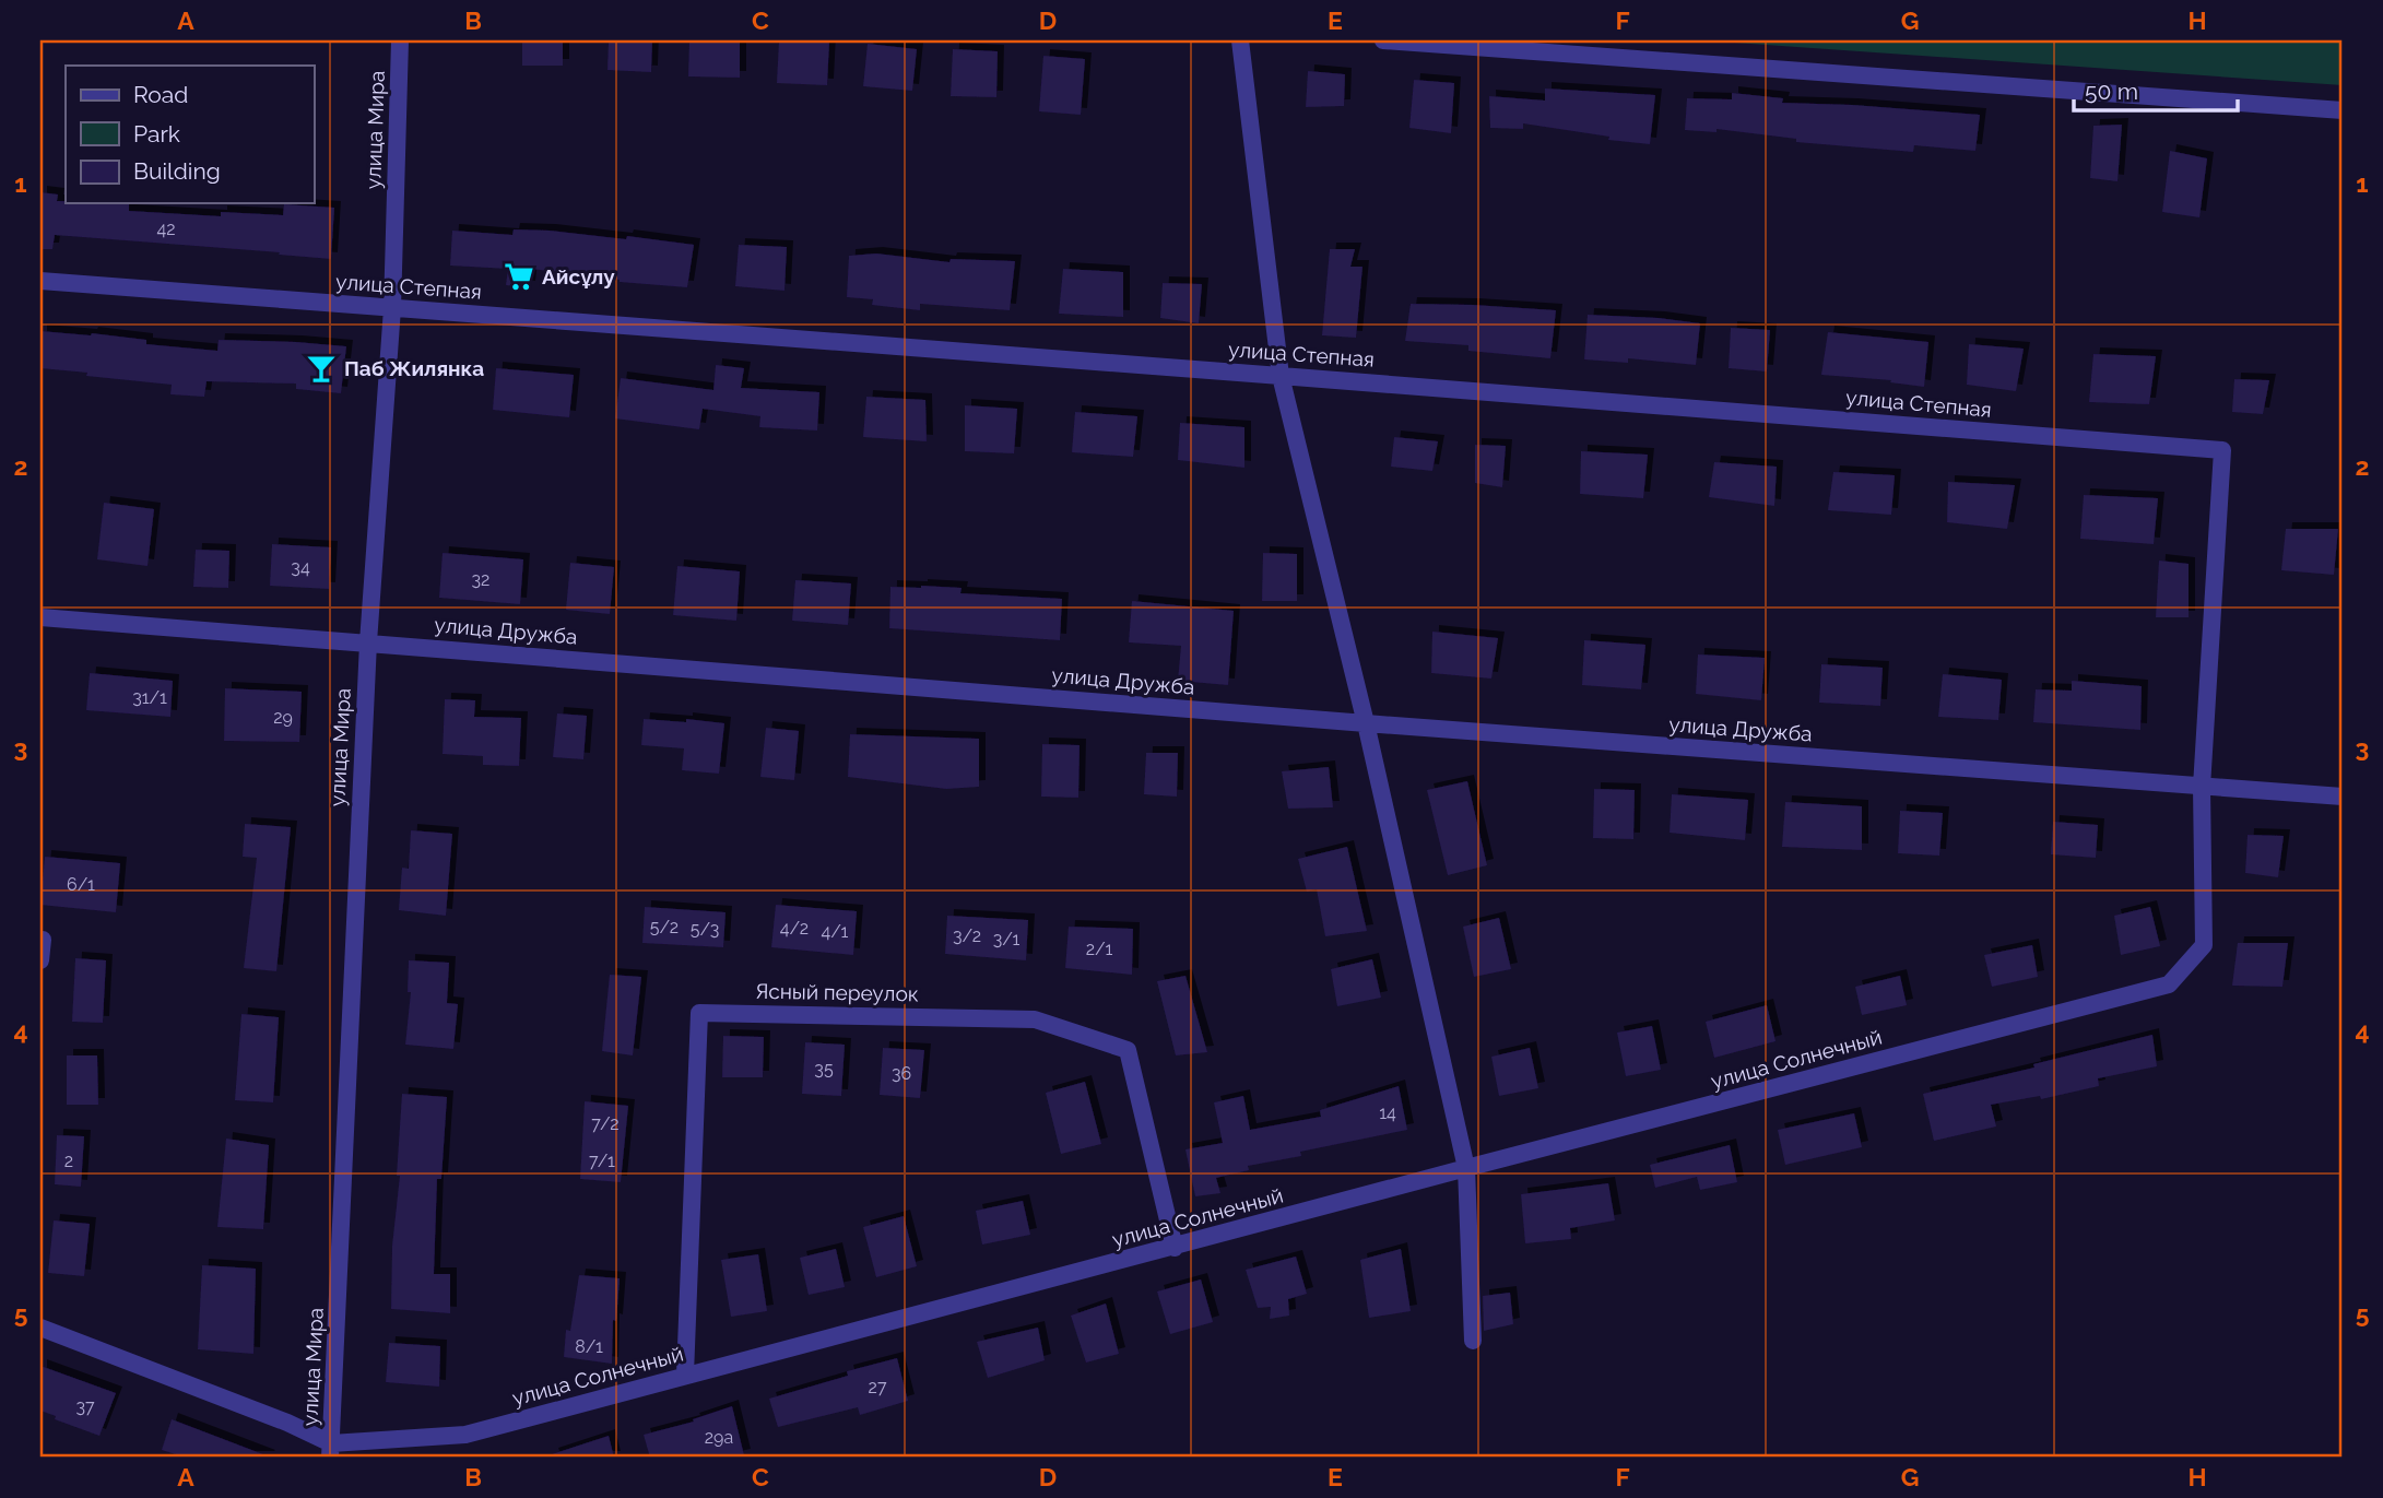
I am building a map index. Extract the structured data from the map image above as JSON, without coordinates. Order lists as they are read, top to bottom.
{
  "streets": {
    "street": [
      "улица Мира",
      "улица Степная",
      "улица Дружба",
      "Ясный переулок",
      "улица Солнечный"
    ]
  },
  "crossings": [
    ["улица Мира", "улица Степная"],
    ["улица Мира", "улица Дружба"],
    ["улица Мира", "улица Солнечный"],
    ["улица Степная", "улица Дружба"],
    ["улица Степная", "улица Солнечный"],
    ["улица Дружба", "улица Солнечный"],
    ["Ясный переулок", "улица Солнечный"]
  ],
  "places": {
    "supermarket": ["Айсұлу"],
    "bar": ["Паб Жилянка"]
  },
  "house_numbers": [
    "42",
    "34",
    "32",
    "31/1",
    "29",
    "6/1",
    "5/2",
    "4/2",
    "5/3",
    "4/1",
    "3/2",
    "3/1",
    "2/1",
    "35",
    "36",
    "14",
    "7/2",
    "2",
    "7/1",
    "8/1",
    "27",
    "37",
    "29а"
  ],
  "legend": ["Road", "Park", "Building"],
  "scale_bar": "50 m",
  "grid": {
    "columns": [
      "A",
      "B",
      "C",
      "D",
      "E",
      "F",
      "G",
      "H"
    ],
    "rows": [
      "1",
      "2",
      "3",
      "4",
      "5"
    ]
  }
}
